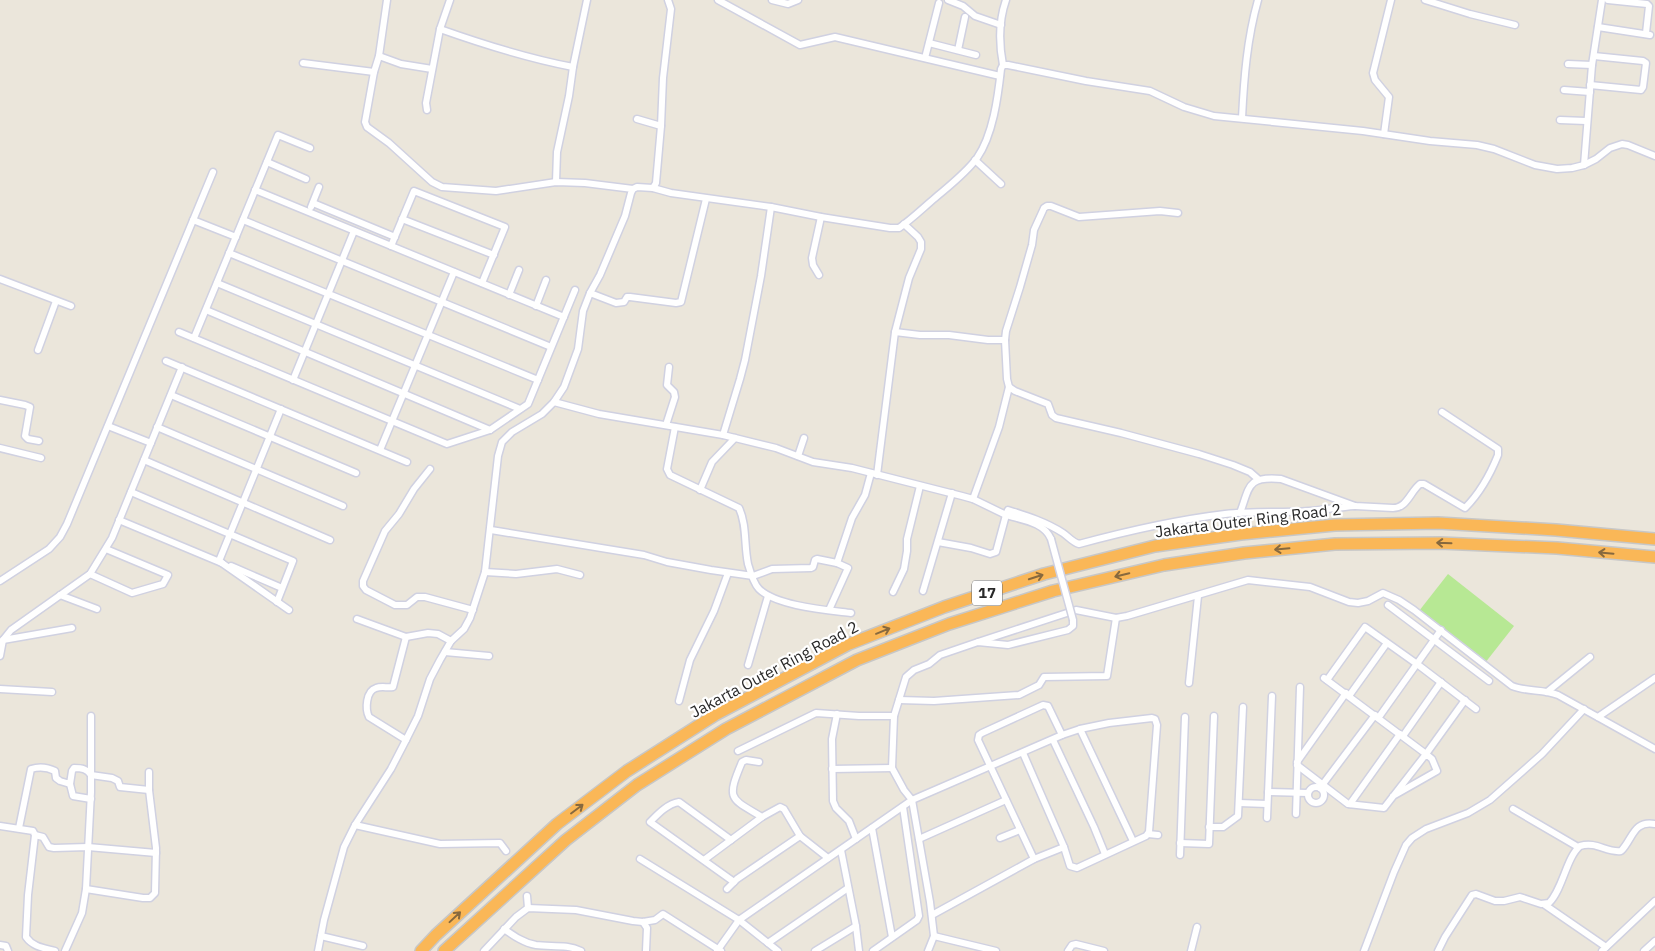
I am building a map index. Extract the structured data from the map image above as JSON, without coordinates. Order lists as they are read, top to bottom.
{
  "streets": {
    "highway": ["Jakarta Outer Ring Road 2", "17"]
  }
}
